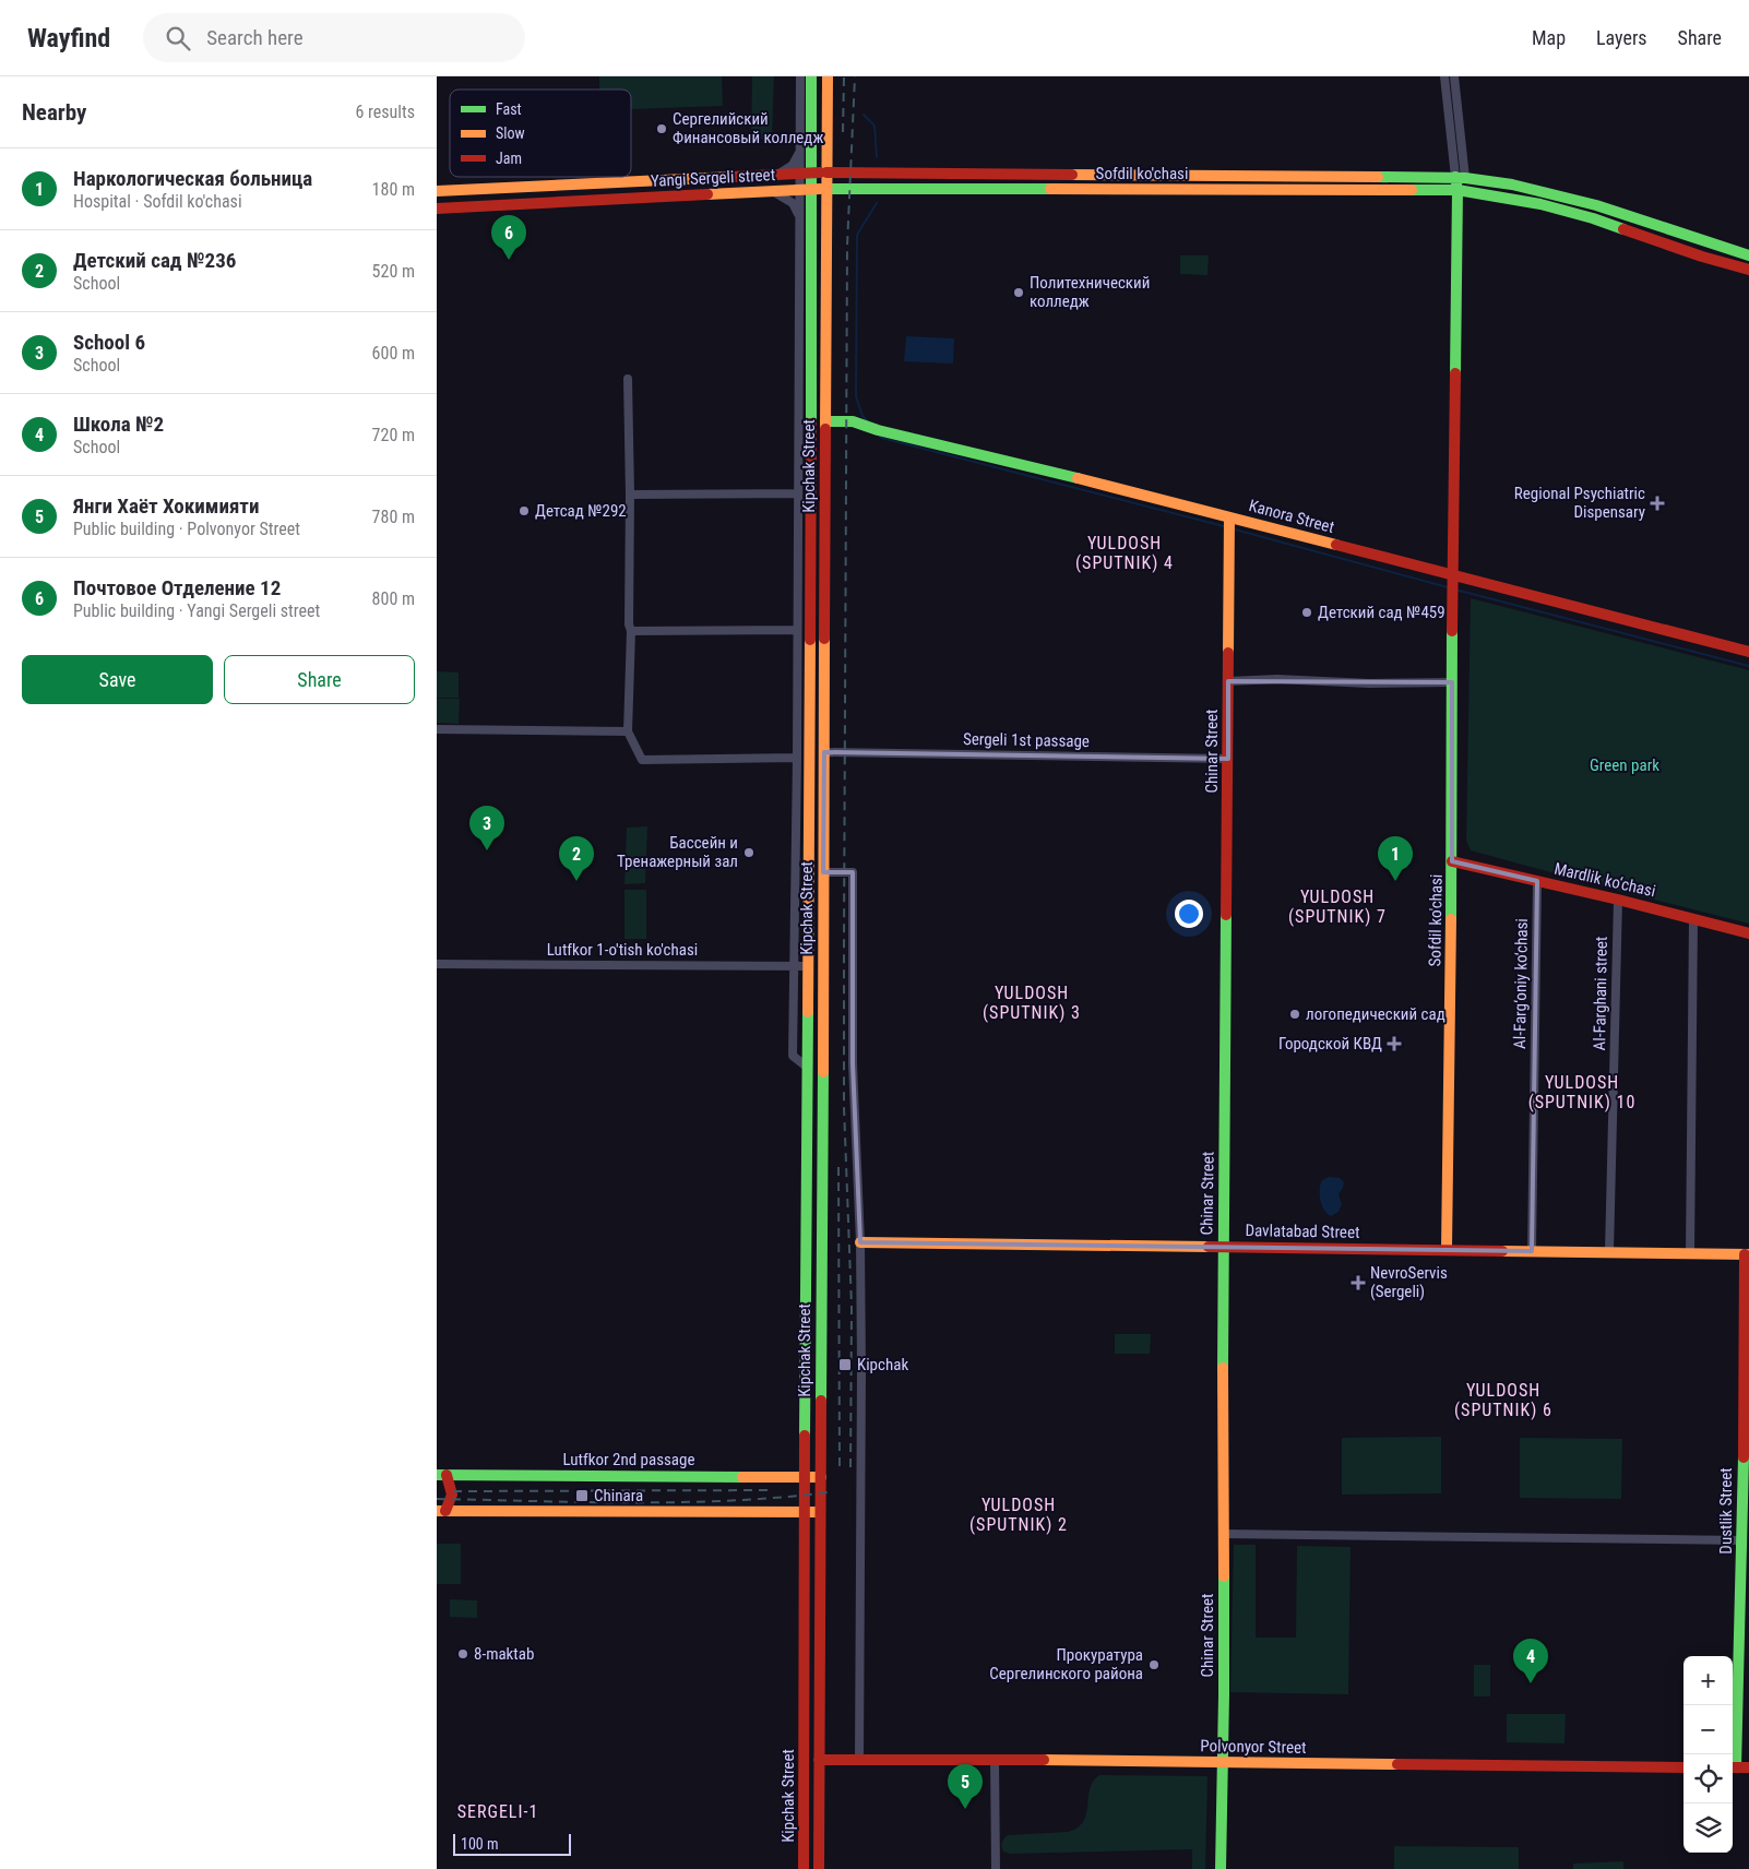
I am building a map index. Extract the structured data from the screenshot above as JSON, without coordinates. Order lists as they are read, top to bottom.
{
  "streets": {
    "street": [
      "Sofdil ko'chasi",
      "Yangi Sergeli street",
      "Kipchak Street",
      "Kanora Street",
      "Sergeli 1st passage",
      "Chinar Street",
      "Mardlik ko‘chasi",
      "Lutfkor 1-o'tish ko'chasi",
      "Al-Farg‘oniy ko‘chasi",
      "Al-Farghani street",
      "Davlatabad Street",
      "Lutfkor 2nd passage",
      "Dustlik Street",
      "Polvonyor Street"
    ]
  },
  "crossings": [
    ["Sofdil ko'chasi", "Yangi Sergeli street"],
    ["Sofdil ko'chasi", "Kipchak Street"],
    ["Sofdil ko'chasi", "Kanora Street"],
    ["Sofdil ko'chasi", "Mardlik ko‘chasi"],
    ["Sofdil ko'chasi", "Davlatabad Street"],
    ["Yangi Sergeli street", "Kipchak Street"],
    ["Kipchak Street", "Kanora Street"],
    ["Kipchak Street", "Sergeli 1st passage"],
    ["Kipchak Street", "Lutfkor 1-o'tish ko'chasi"],
    ["Kipchak Street", "Lutfkor 2nd passage"],
    ["Kipchak Street", "Polvonyor Street"],
    ["Kanora Street", "Chinar Street"],
    ["Sergeli 1st passage", "Chinar Street"],
    ["Chinar Street", "Davlatabad Street"],
    ["Chinar Street", "Polvonyor Street"],
    ["Mardlik ko‘chasi", "Al-Farg‘oniy ko‘chasi"],
    ["Mardlik ko‘chasi", "Al-Farghani street"],
    ["Al-Farg‘oniy ko‘chasi", "Davlatabad Street"],
    ["Al-Farghani street", "Davlatabad Street"],
    ["Davlatabad Street", "Dustlik Street"]
  ],
  "districts": [
    "YULDOSH (SPUTNIK) 4",
    "YULDOSH (SPUTNIK) 7",
    "YULDOSH (SPUTNIK) 3",
    "YULDOSH (SPUTNIK) 10",
    "YULDOSH (SPUTNIK) 6",
    "YULDOSH (SPUTNIK) 2",
    "SERGELI-1"
  ],
  "parks": ["Green park"],
  "places": {
    "other": [
      "Сергелийский Финансовый колледж",
      "Политехнический колледж",
      "Детсад №292",
      "Детский сад №459",
      "Бассейн и Тренажерный зал",
      "логопедический сад",
      "8-maktab",
      "Прокуратура Сергелинского района"
    ],
    "health": ["Regional Psychiatric Dispensary", "Городской КВД", "NevroServis (Sergeli)"],
    "transit": ["Kipchak", "Chinara"]
  },
  "legend": ["Fast", "Slow", "Jam"],
  "scale_bar": "100 m",
  "page": {
    "header": "Wayfind",
    "search": "Search here",
    "nav": ["Map", "Layers", "Share"],
    "heading": ["Nearby", "6 results"],
    "list": [
      {
        "mark": "1",
        "name": "Наркологическая больница",
        "note": "Hospital · Sofdil ko'chasi",
        "value": "180 m"
      },
      {
        "mark": "2",
        "name": "Детский сад №236",
        "note": "School",
        "value": "520 m"
      },
      {
        "mark": "3",
        "name": "School 6",
        "note": "School",
        "value": "600 m"
      },
      {
        "mark": "4",
        "name": "Школа №2",
        "note": "School",
        "value": "720 m"
      },
      {
        "mark": "5",
        "name": "Янги Хаёт Хокимияти",
        "note": "Public building · Polvonyor Street",
        "value": "780 m"
      },
      {
        "mark": "6",
        "name": "Почтовое Отделение 12",
        "note": "Public building · Yangi Sergeli street",
        "value": "800 m"
      }
    ],
    "pins": [
      "6",
      "3",
      "1",
      "2",
      "4",
      "5"
    ],
    "buttons": ["Save", "Share"],
    "map_buttons": ["+", "−"],
    "scale": "100 m"
  }
}
